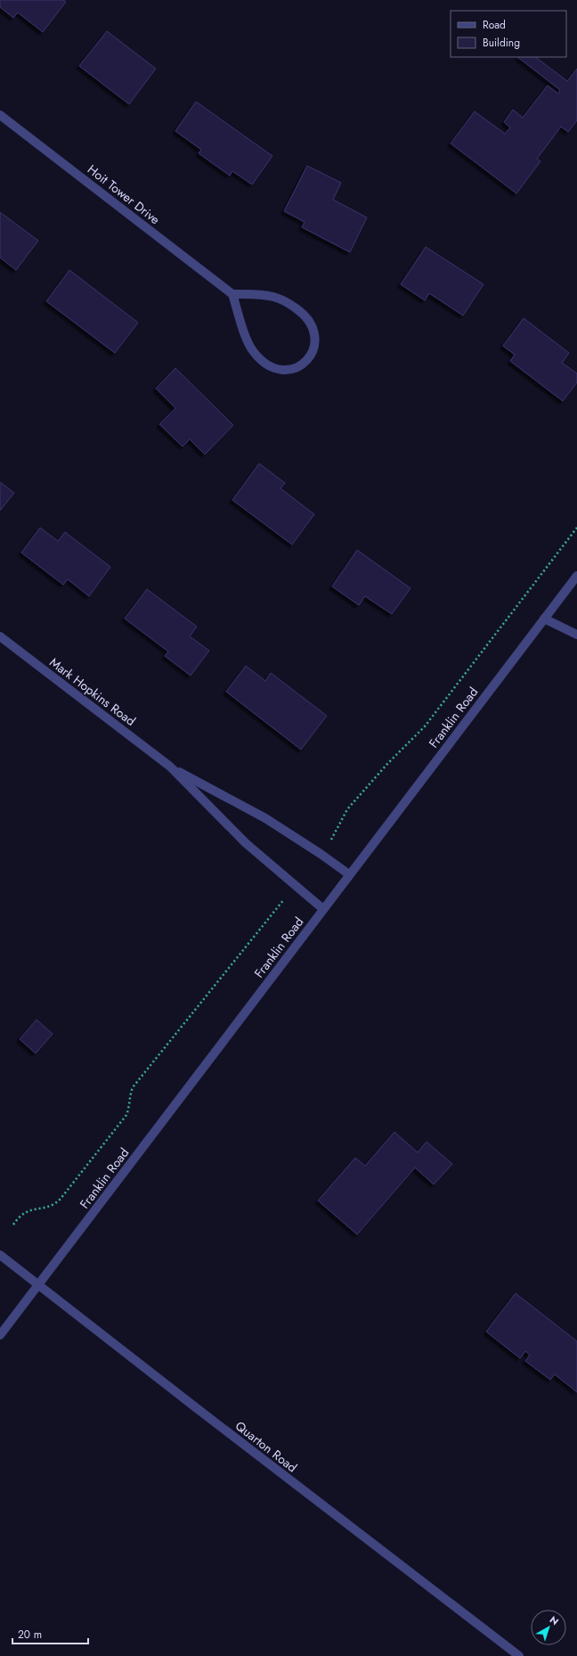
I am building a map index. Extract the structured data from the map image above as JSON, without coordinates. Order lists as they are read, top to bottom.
{
  "streets": {
    "street": [
      "Hoit Tower Drive",
      "Mark Hopkins Road",
      "Franklin Road",
      "Quarton Road"
    ]
  },
  "crossings": [
    ["Mark Hopkins Road", "Franklin Road"],
    ["Franklin Road", "Quarton Road"]
  ],
  "legend": ["Road", "Building"],
  "scale_bar": "20 m",
  "north": "top right"
}
